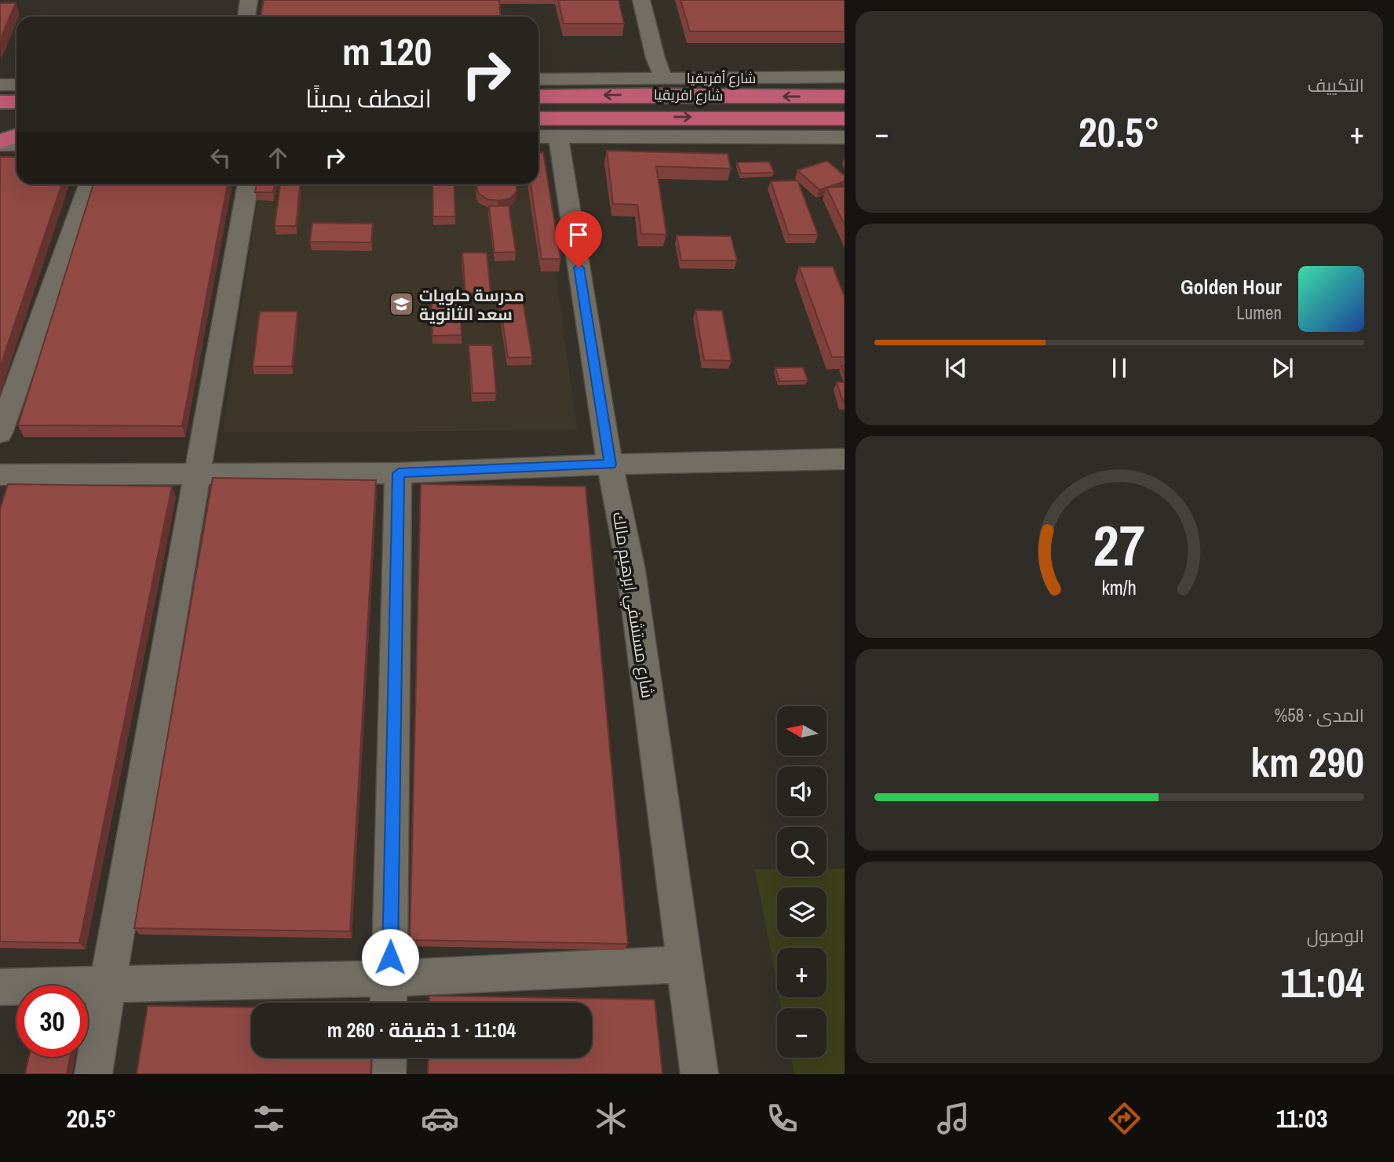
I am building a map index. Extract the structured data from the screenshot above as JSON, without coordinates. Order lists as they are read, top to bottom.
{
  "streets": {
    "highway": ["شارع افريقيا"],
    "street": ["شارع أفريقيا", "شارع مستشفي ابرهيم مالك"]
  },
  "places": {
    "school or university": ["مدرسة حلويات سعد الثانوية"]
  },
  "north": "left",
  "page": {
    "tile": [
      "التكييف",
      ["المدى · 58%", "290 km"],
      ["الوصول", "11:04"]
    ],
    "turn": ["120 m", "انعطف يمينًا"],
    "heat": ["−", "20.5°", "+"],
    "song": ["Golden Hour", "Lumen"],
    "map_buttons": ["+", "−"],
    "limit": "30",
    "trip": "11:04 · 1 دقيقة · 260 m",
    "tabs": ["11:03", "20.5°"],
    "gauge": ["27", "km/h"]
  }
}
